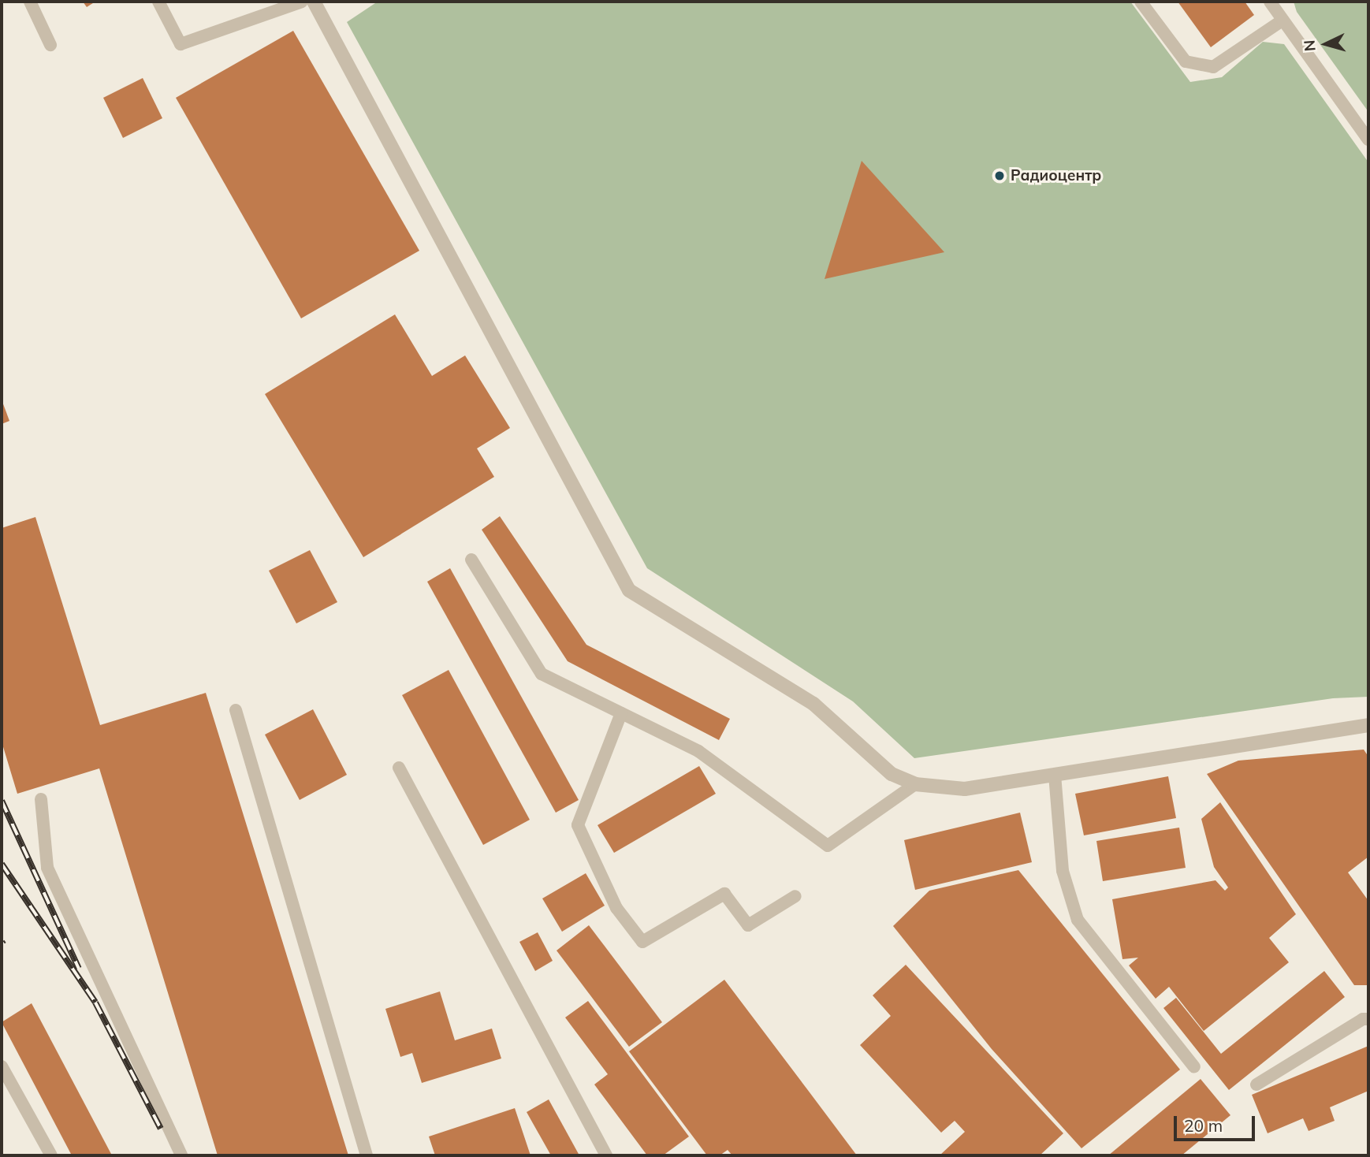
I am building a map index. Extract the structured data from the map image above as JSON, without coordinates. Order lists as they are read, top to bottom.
{
  "places": ["Радиоцентр"],
  "scale_bar": "20 m",
  "north": "left"
}
